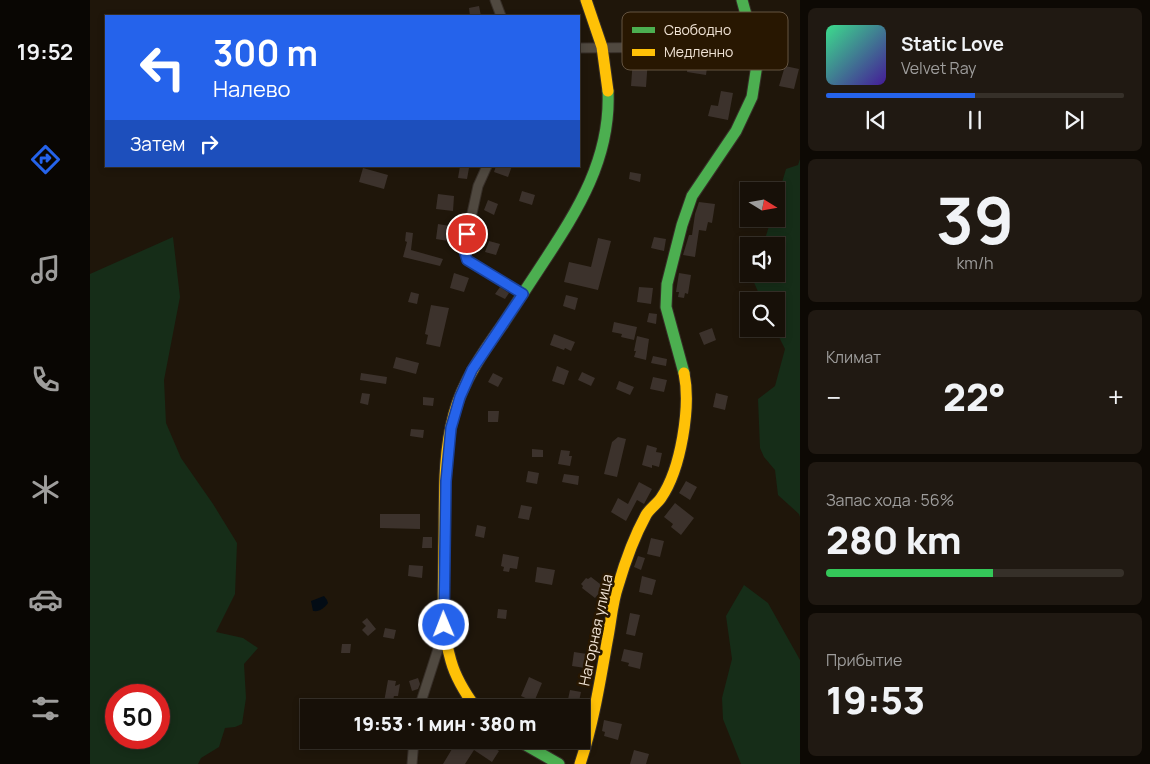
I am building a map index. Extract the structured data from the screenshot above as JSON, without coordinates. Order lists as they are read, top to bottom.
{
  "streets": {
    "main road": ["Нагорная улица"]
  },
  "legend": ["Свободно", "Медленно"],
  "north": "right",
  "page": {
    "tabs": "19:52",
    "turn": ["300 m", "Налево"],
    "song": ["Static Love", "Velvet Ray"],
    "then": "Затем",
    "tile": [
      ["39", "km/h"],
      "Климат",
      ["Запас хода · 56%", "280 km"],
      ["Прибытие", "19:53"]
    ],
    "heat": ["−", "22°", "+"],
    "limit": "50",
    "trip": "19:53 · 1 мин · 380 m"
  }
}
